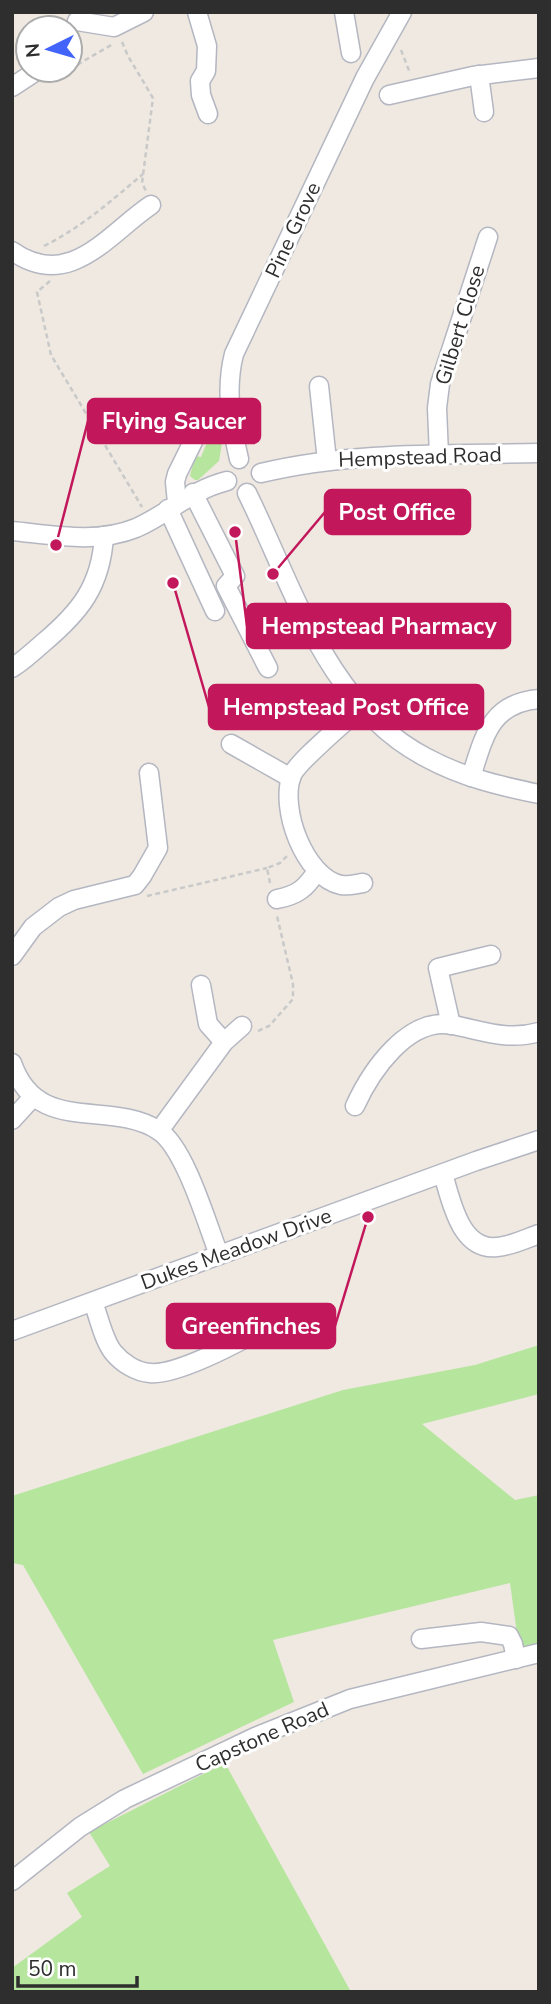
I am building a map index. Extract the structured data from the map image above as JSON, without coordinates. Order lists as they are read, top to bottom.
{
  "streets": {
    "street": [
      "Pine Grove",
      "Gilbert Close",
      "Hempstead Road",
      "Dukes Meadow Drive",
      "Capstone Road"
    ]
  },
  "crossings": [
    ["Pine Grove", "Hempstead Road"],
    ["Gilbert Close", "Hempstead Road"]
  ],
  "places": [
    "Hempstead Pharmacy",
    "Flying Saucer",
    "Post Office",
    "Hempstead Post Office",
    "Greenfinches"
  ],
  "scale_bar": "50 m",
  "north": "left"
}
